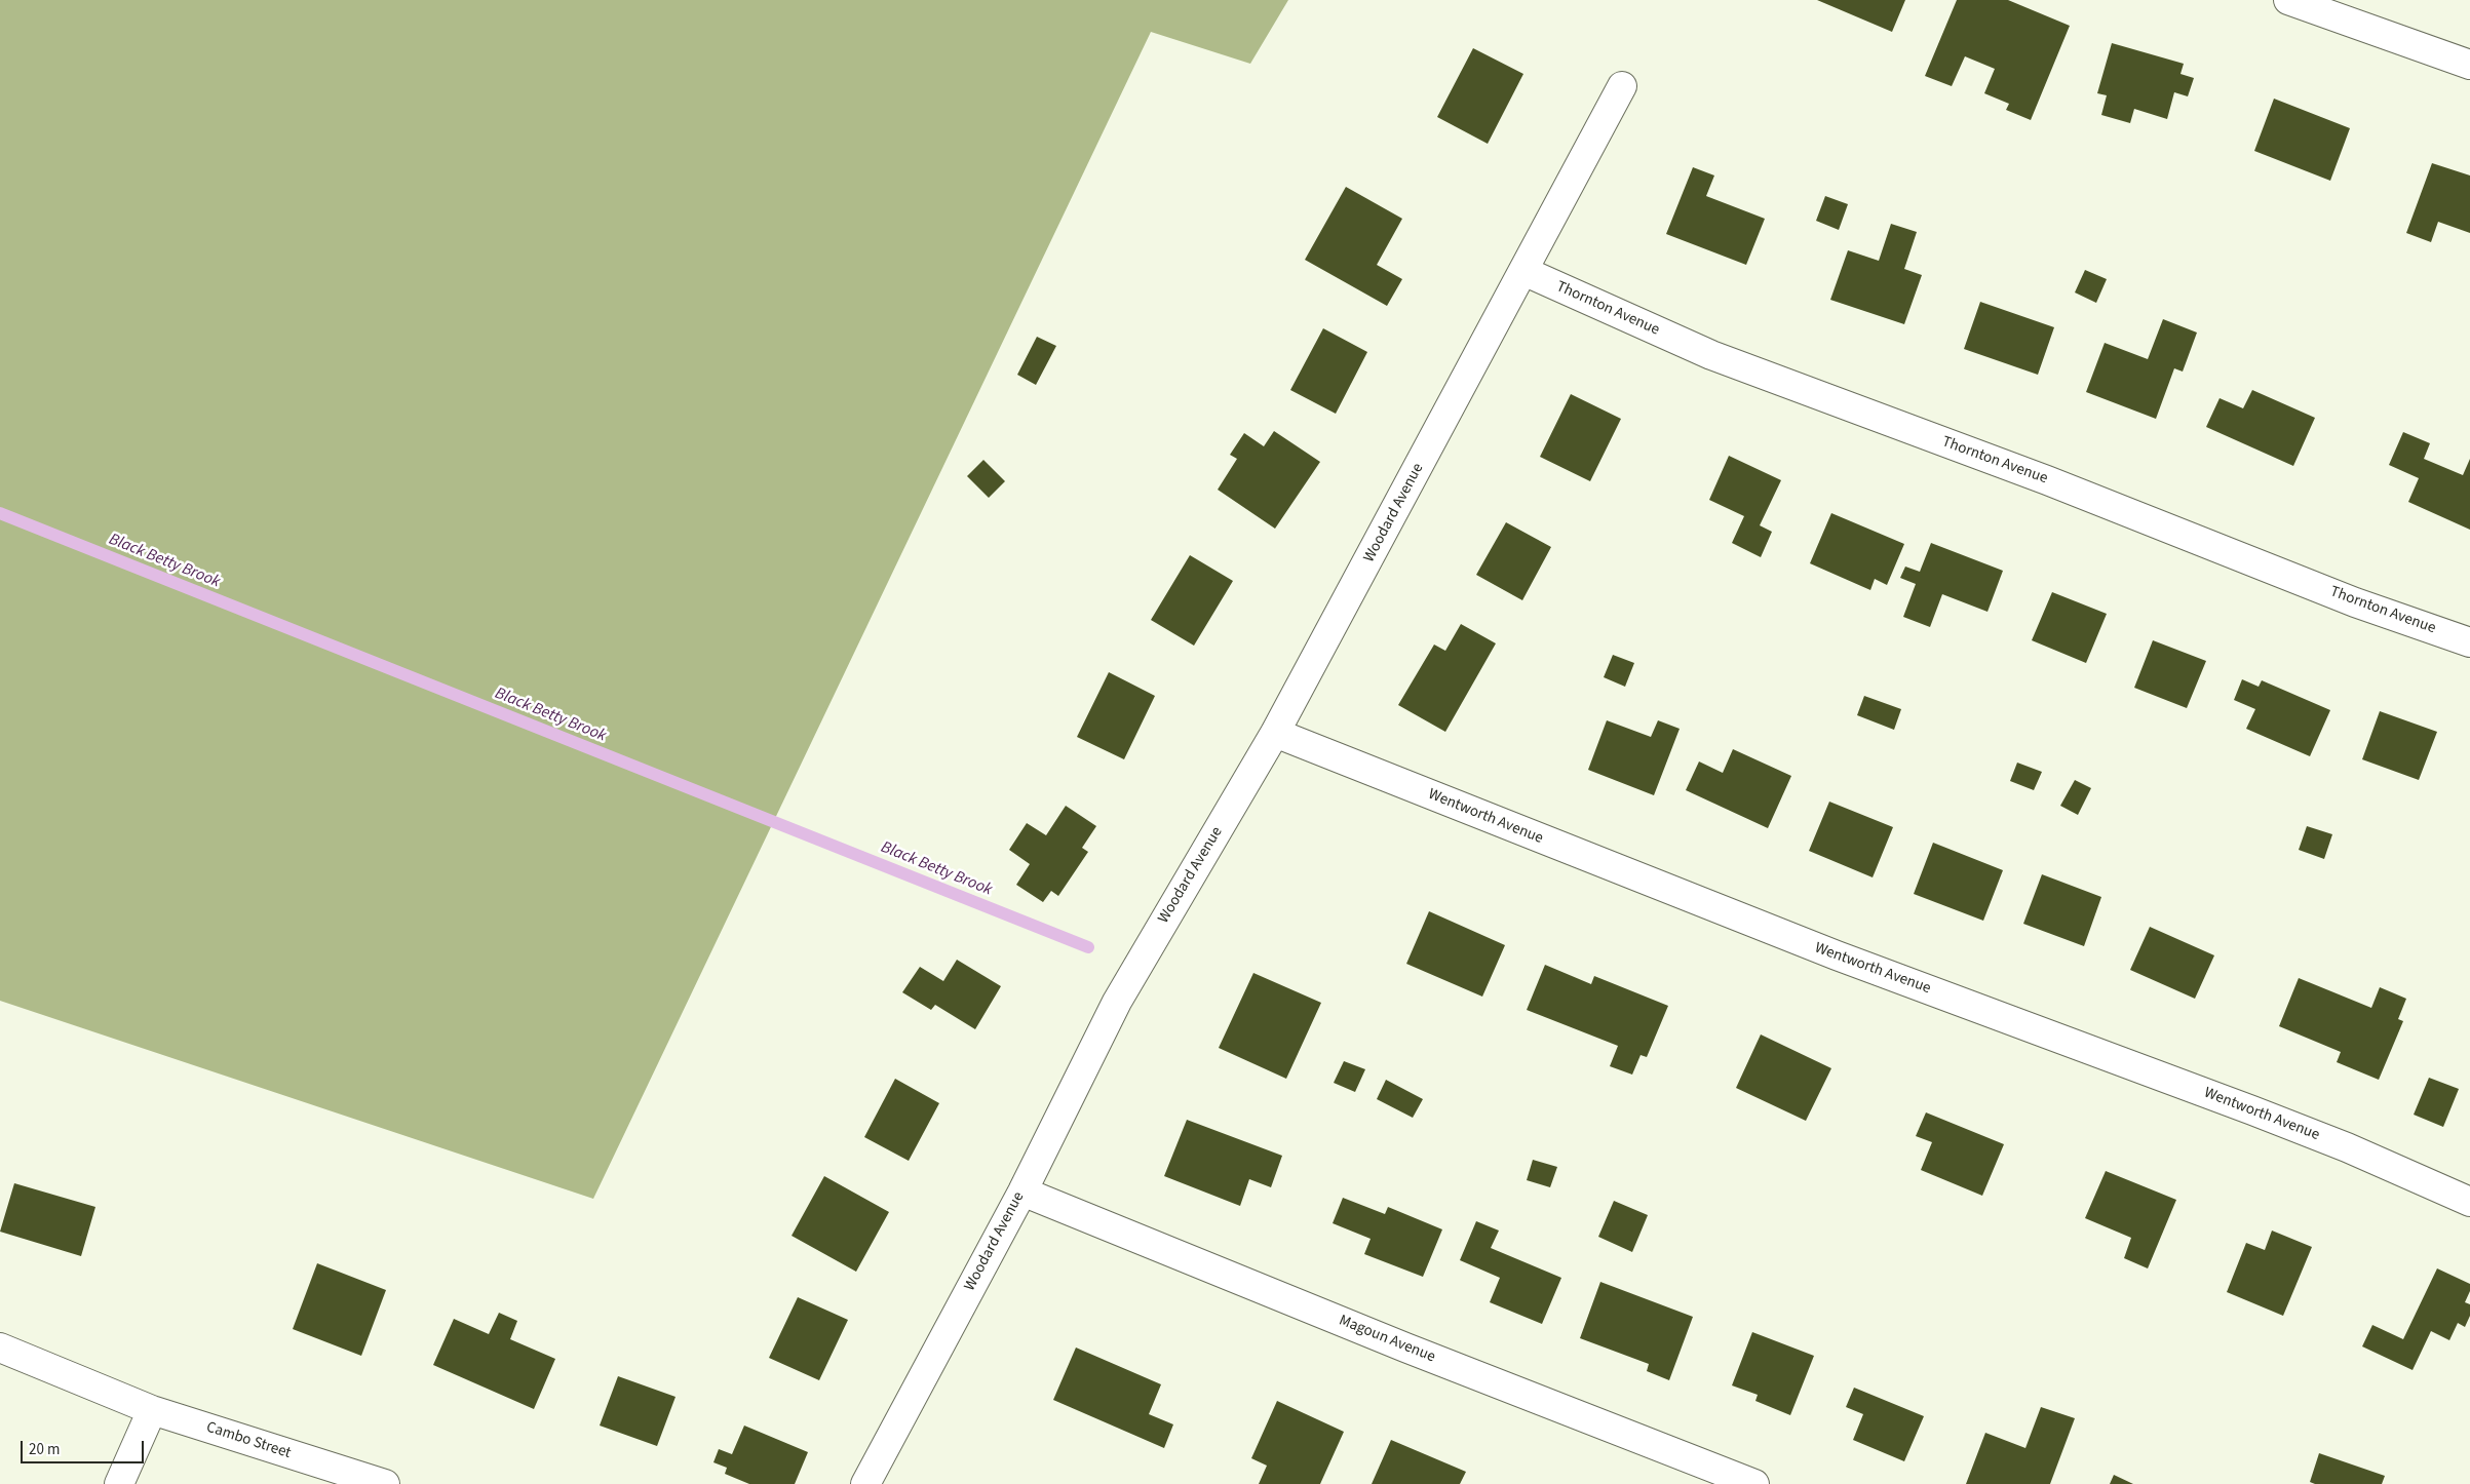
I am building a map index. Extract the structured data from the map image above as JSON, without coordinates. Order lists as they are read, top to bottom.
{
  "streets": {
    "street": [
      "Thornton Avenue",
      "Woodard Avenue",
      "Wentworth Avenue",
      "Magoun Avenue",
      "Cambo Street"
    ]
  },
  "crossings": [
    ["Thornton Avenue", "Woodard Avenue"],
    ["Woodard Avenue", "Wentworth Avenue"],
    ["Woodard Avenue", "Magoun Avenue"]
  ],
  "water": ["Black Betty Brook"],
  "scale_bar": "20 m"
}
